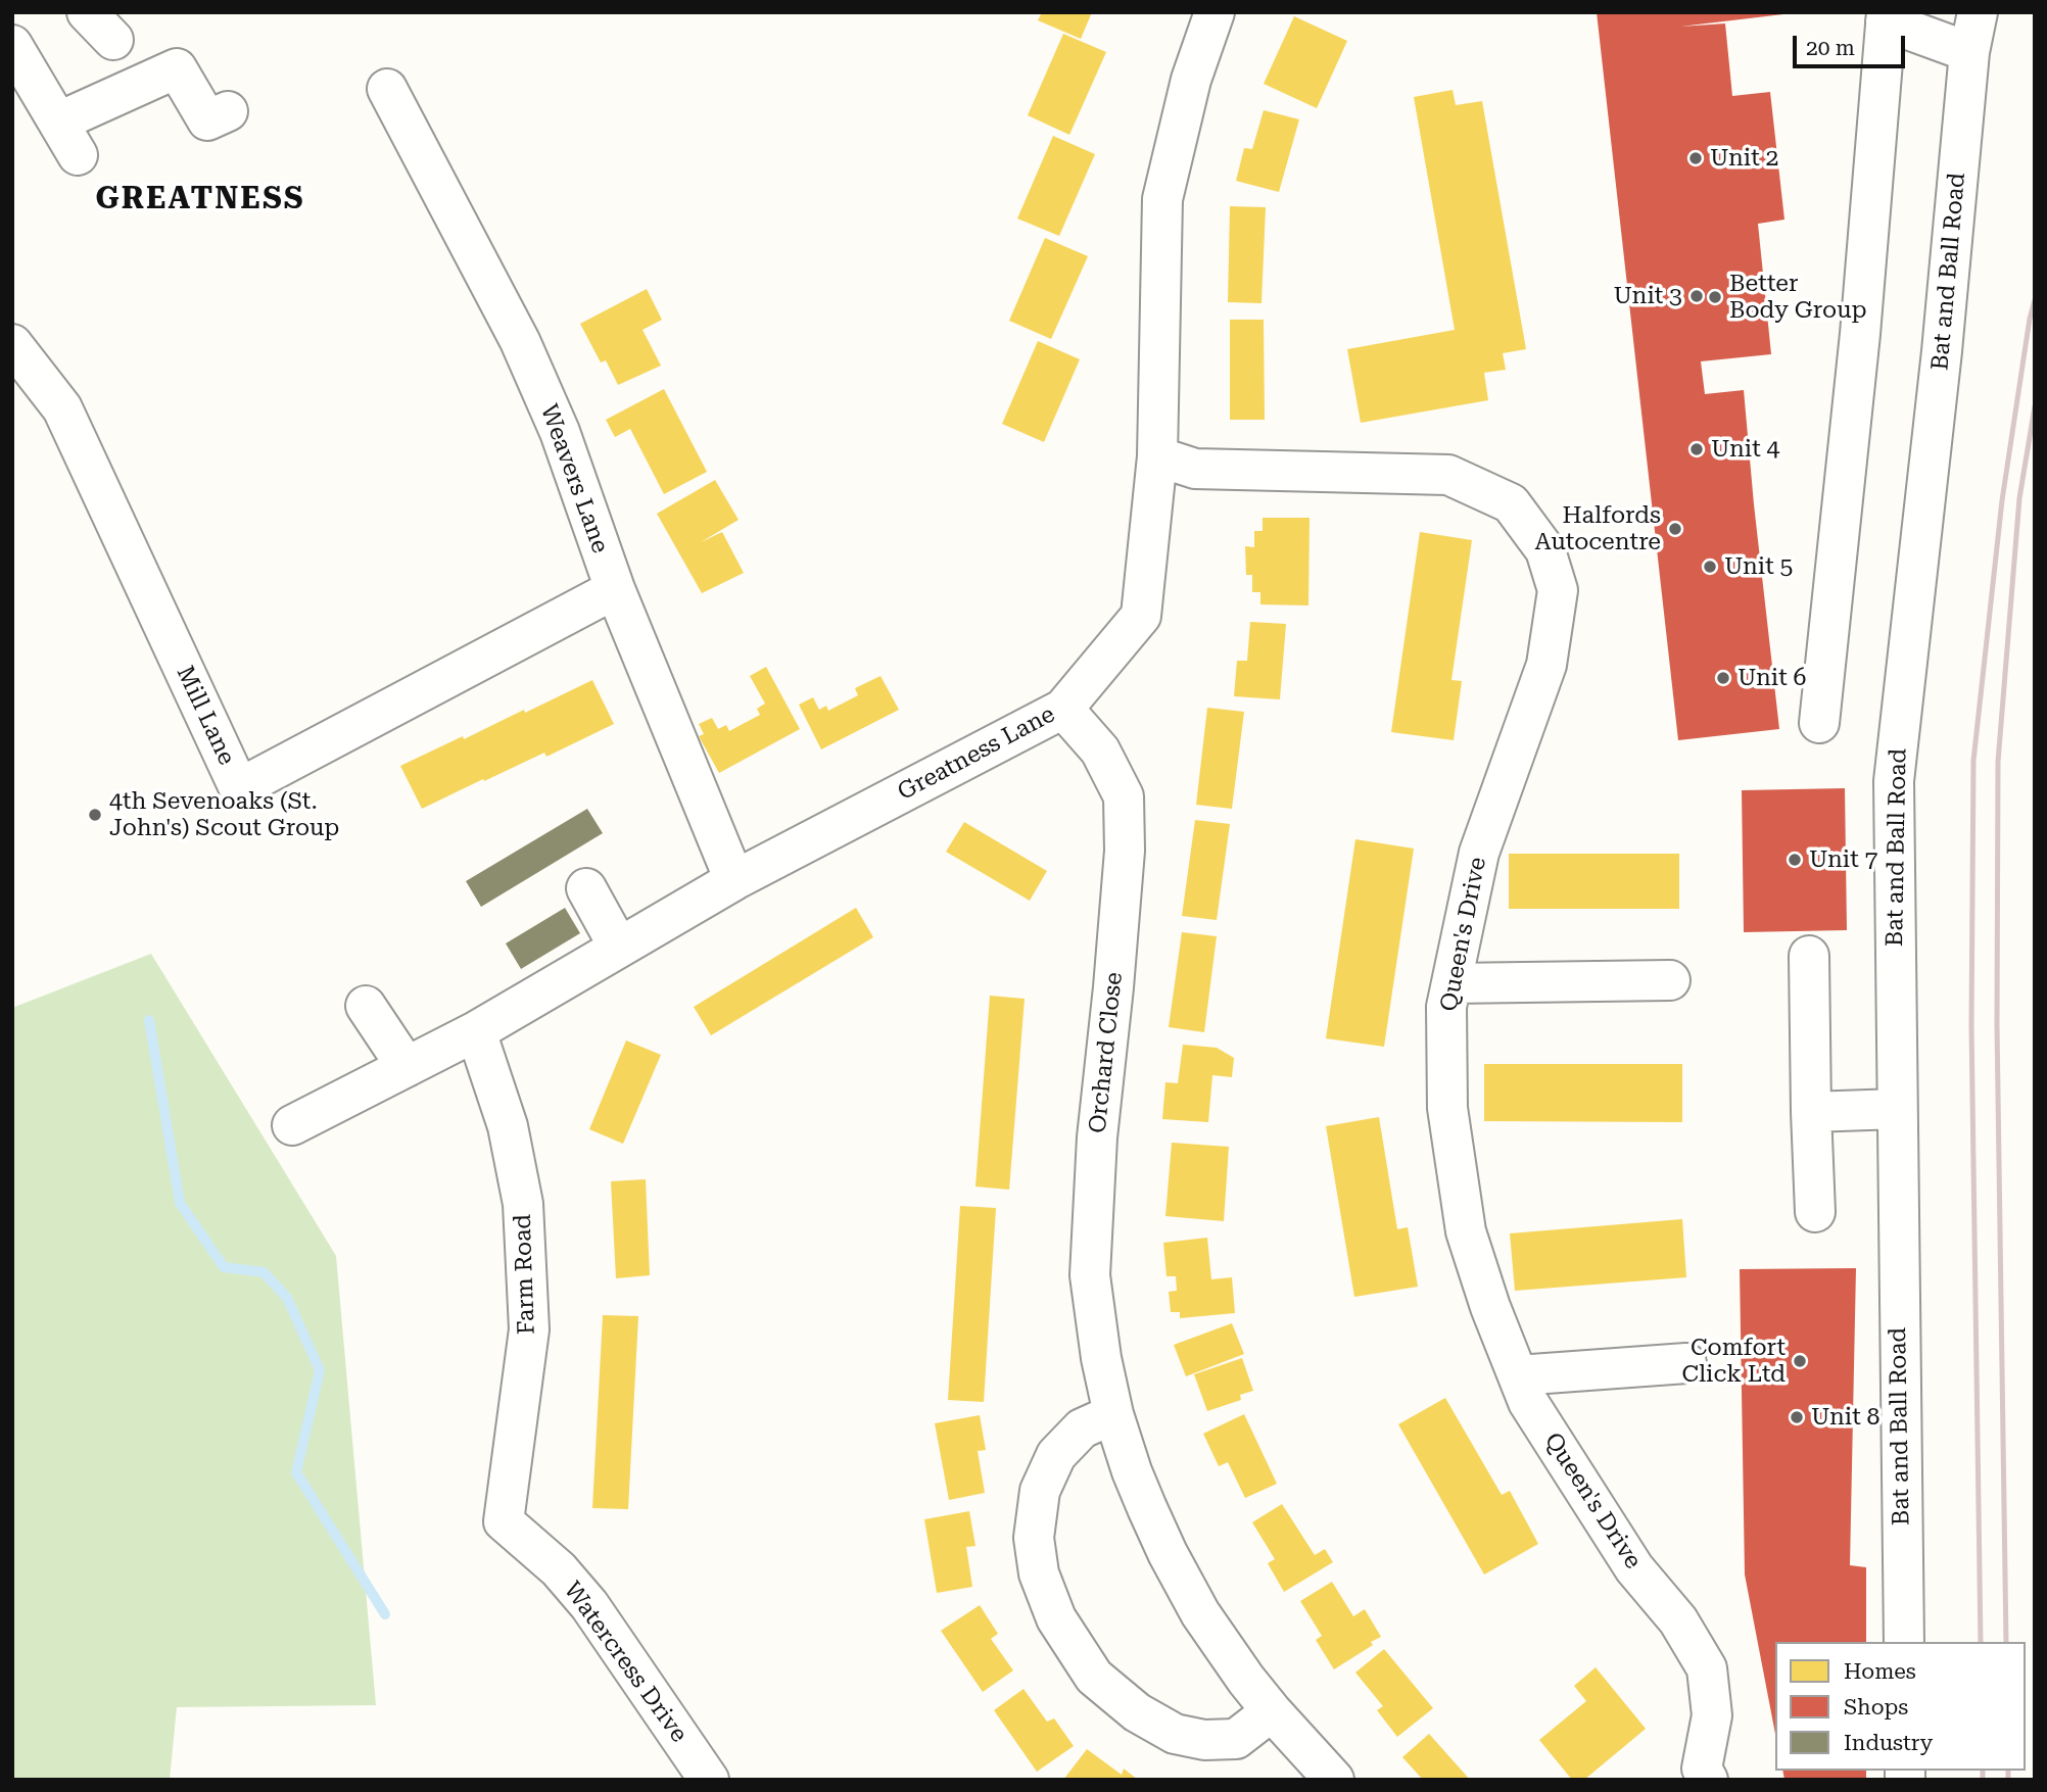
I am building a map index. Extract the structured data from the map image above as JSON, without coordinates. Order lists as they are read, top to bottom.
{
  "streets": {
    "street": [
      "Bat and Ball Road",
      "Weavers Lane",
      "Mill Lane",
      "Greatness Lane",
      "Queen's Drive",
      "Orchard Close",
      "Farm Road",
      "Watercress Drive"
    ]
  },
  "crossings": [
    ["Weavers Lane", "Mill Lane"],
    ["Weavers Lane", "Greatness Lane"],
    ["Greatness Lane", "Queen's Drive"],
    ["Greatness Lane", "Orchard Close"],
    ["Greatness Lane", "Farm Road"],
    ["Farm Road", "Watercress Drive"]
  ],
  "districts": ["GREATNESS"],
  "places": [
    "Unit 2",
    "Unit 3",
    "Better Body Group",
    "Unit 4",
    "Halfords Autocentre",
    "Unit 5",
    "Unit 6",
    "4th Sevenoaks (St. John's) Scout Group",
    "Unit 7",
    "Comfort Click Ltd",
    "Unit 8"
  ],
  "legend": ["Homes", "Shops", "Industry"],
  "scale_bar": "20 m"
}
